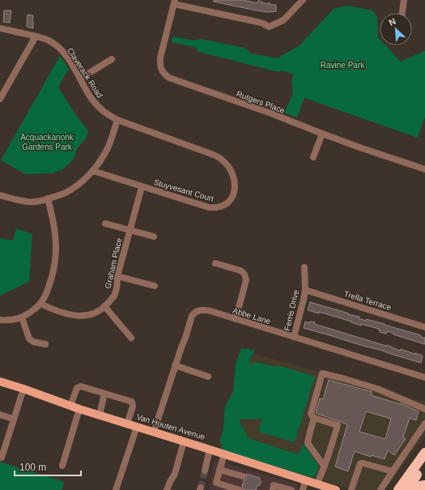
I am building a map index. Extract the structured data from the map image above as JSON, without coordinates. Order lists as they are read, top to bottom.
{
  "streets": {
    "main road": ["Van Houten Avenue"],
    "street": [
      "Claverack Road",
      "Rutgers Place",
      "Stuyvesant Court",
      "Graham Place",
      "Trella Terrace",
      "Ferris Drive",
      "Abbe Lane"
    ]
  },
  "crossings": [
    ["Claverack Road", "Stuyvesant Court"],
    ["Stuyvesant Court", "Graham Place"],
    ["Trella Terrace", "Ferris Drive"],
    ["Ferris Drive", "Abbe Lane"],
    ["Abbe Lane", "Van Houten Avenue"]
  ],
  "parks": ["Ravine Park", "Acquackanonk Gardens Park"],
  "scale_bar": "100 m",
  "north": "top left"
}
